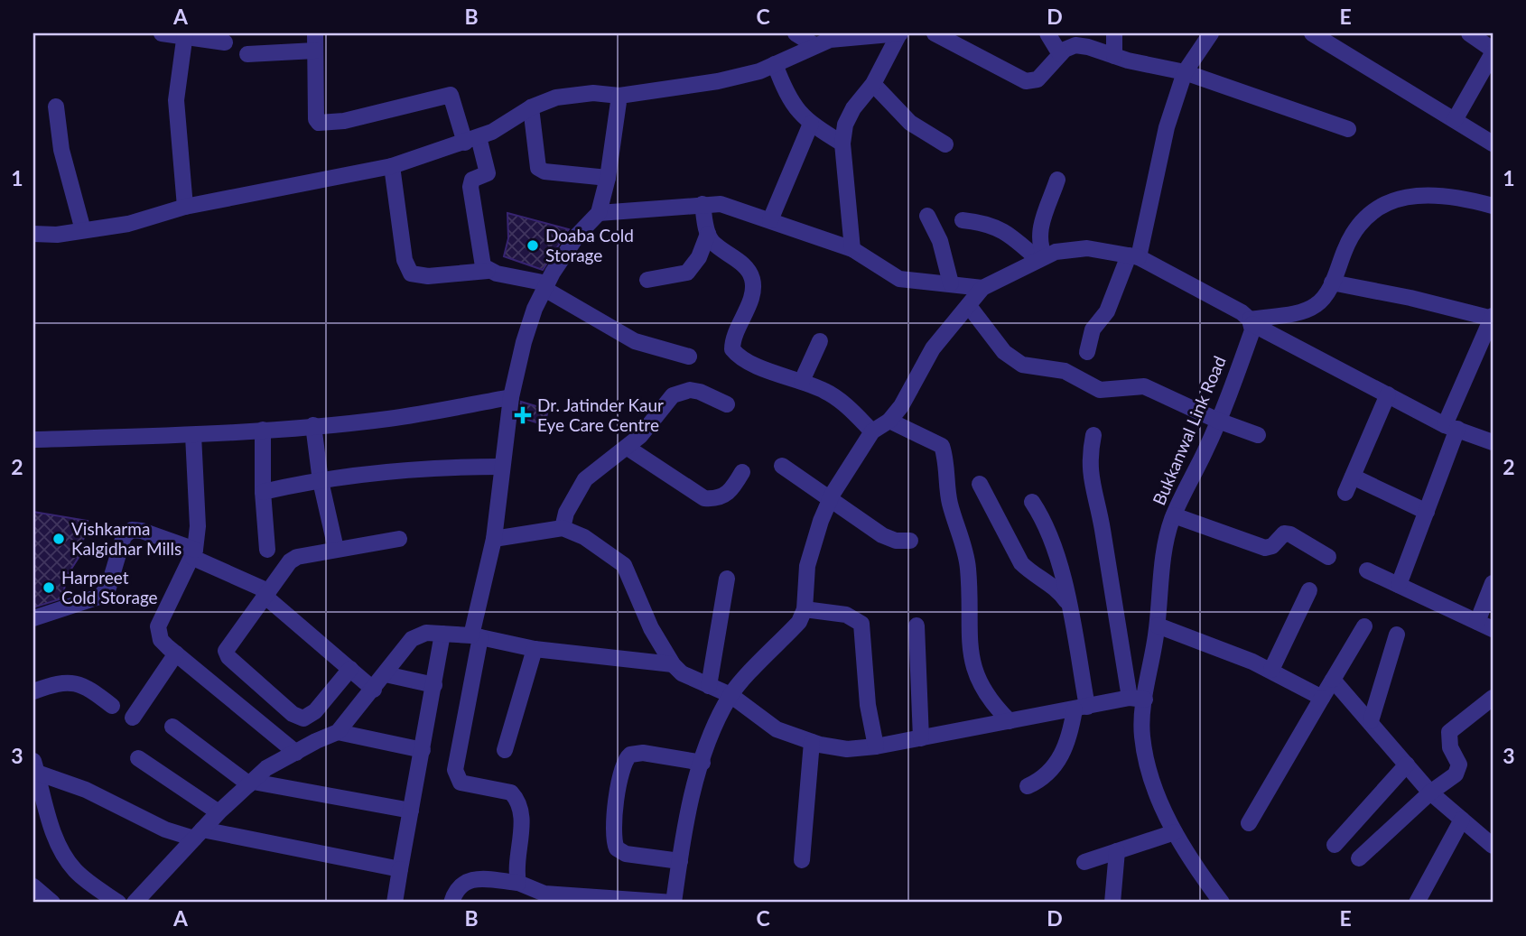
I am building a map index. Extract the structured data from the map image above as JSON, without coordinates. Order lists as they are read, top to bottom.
{
  "streets": {
    "street": ["Bukkanwal Link Road"]
  },
  "places": {
    "other": ["Doaba Cold Storage", "Vishkarma Kalgidhar Mills", "Harpreet Cold Storage"],
    "health": ["Dr. Jatinder Kaur Eye Care Centre"]
  },
  "grid": {
    "columns": [
      "A",
      "B",
      "C",
      "D",
      "E"
    ],
    "rows": ["1", "2", "3"]
  }
}
